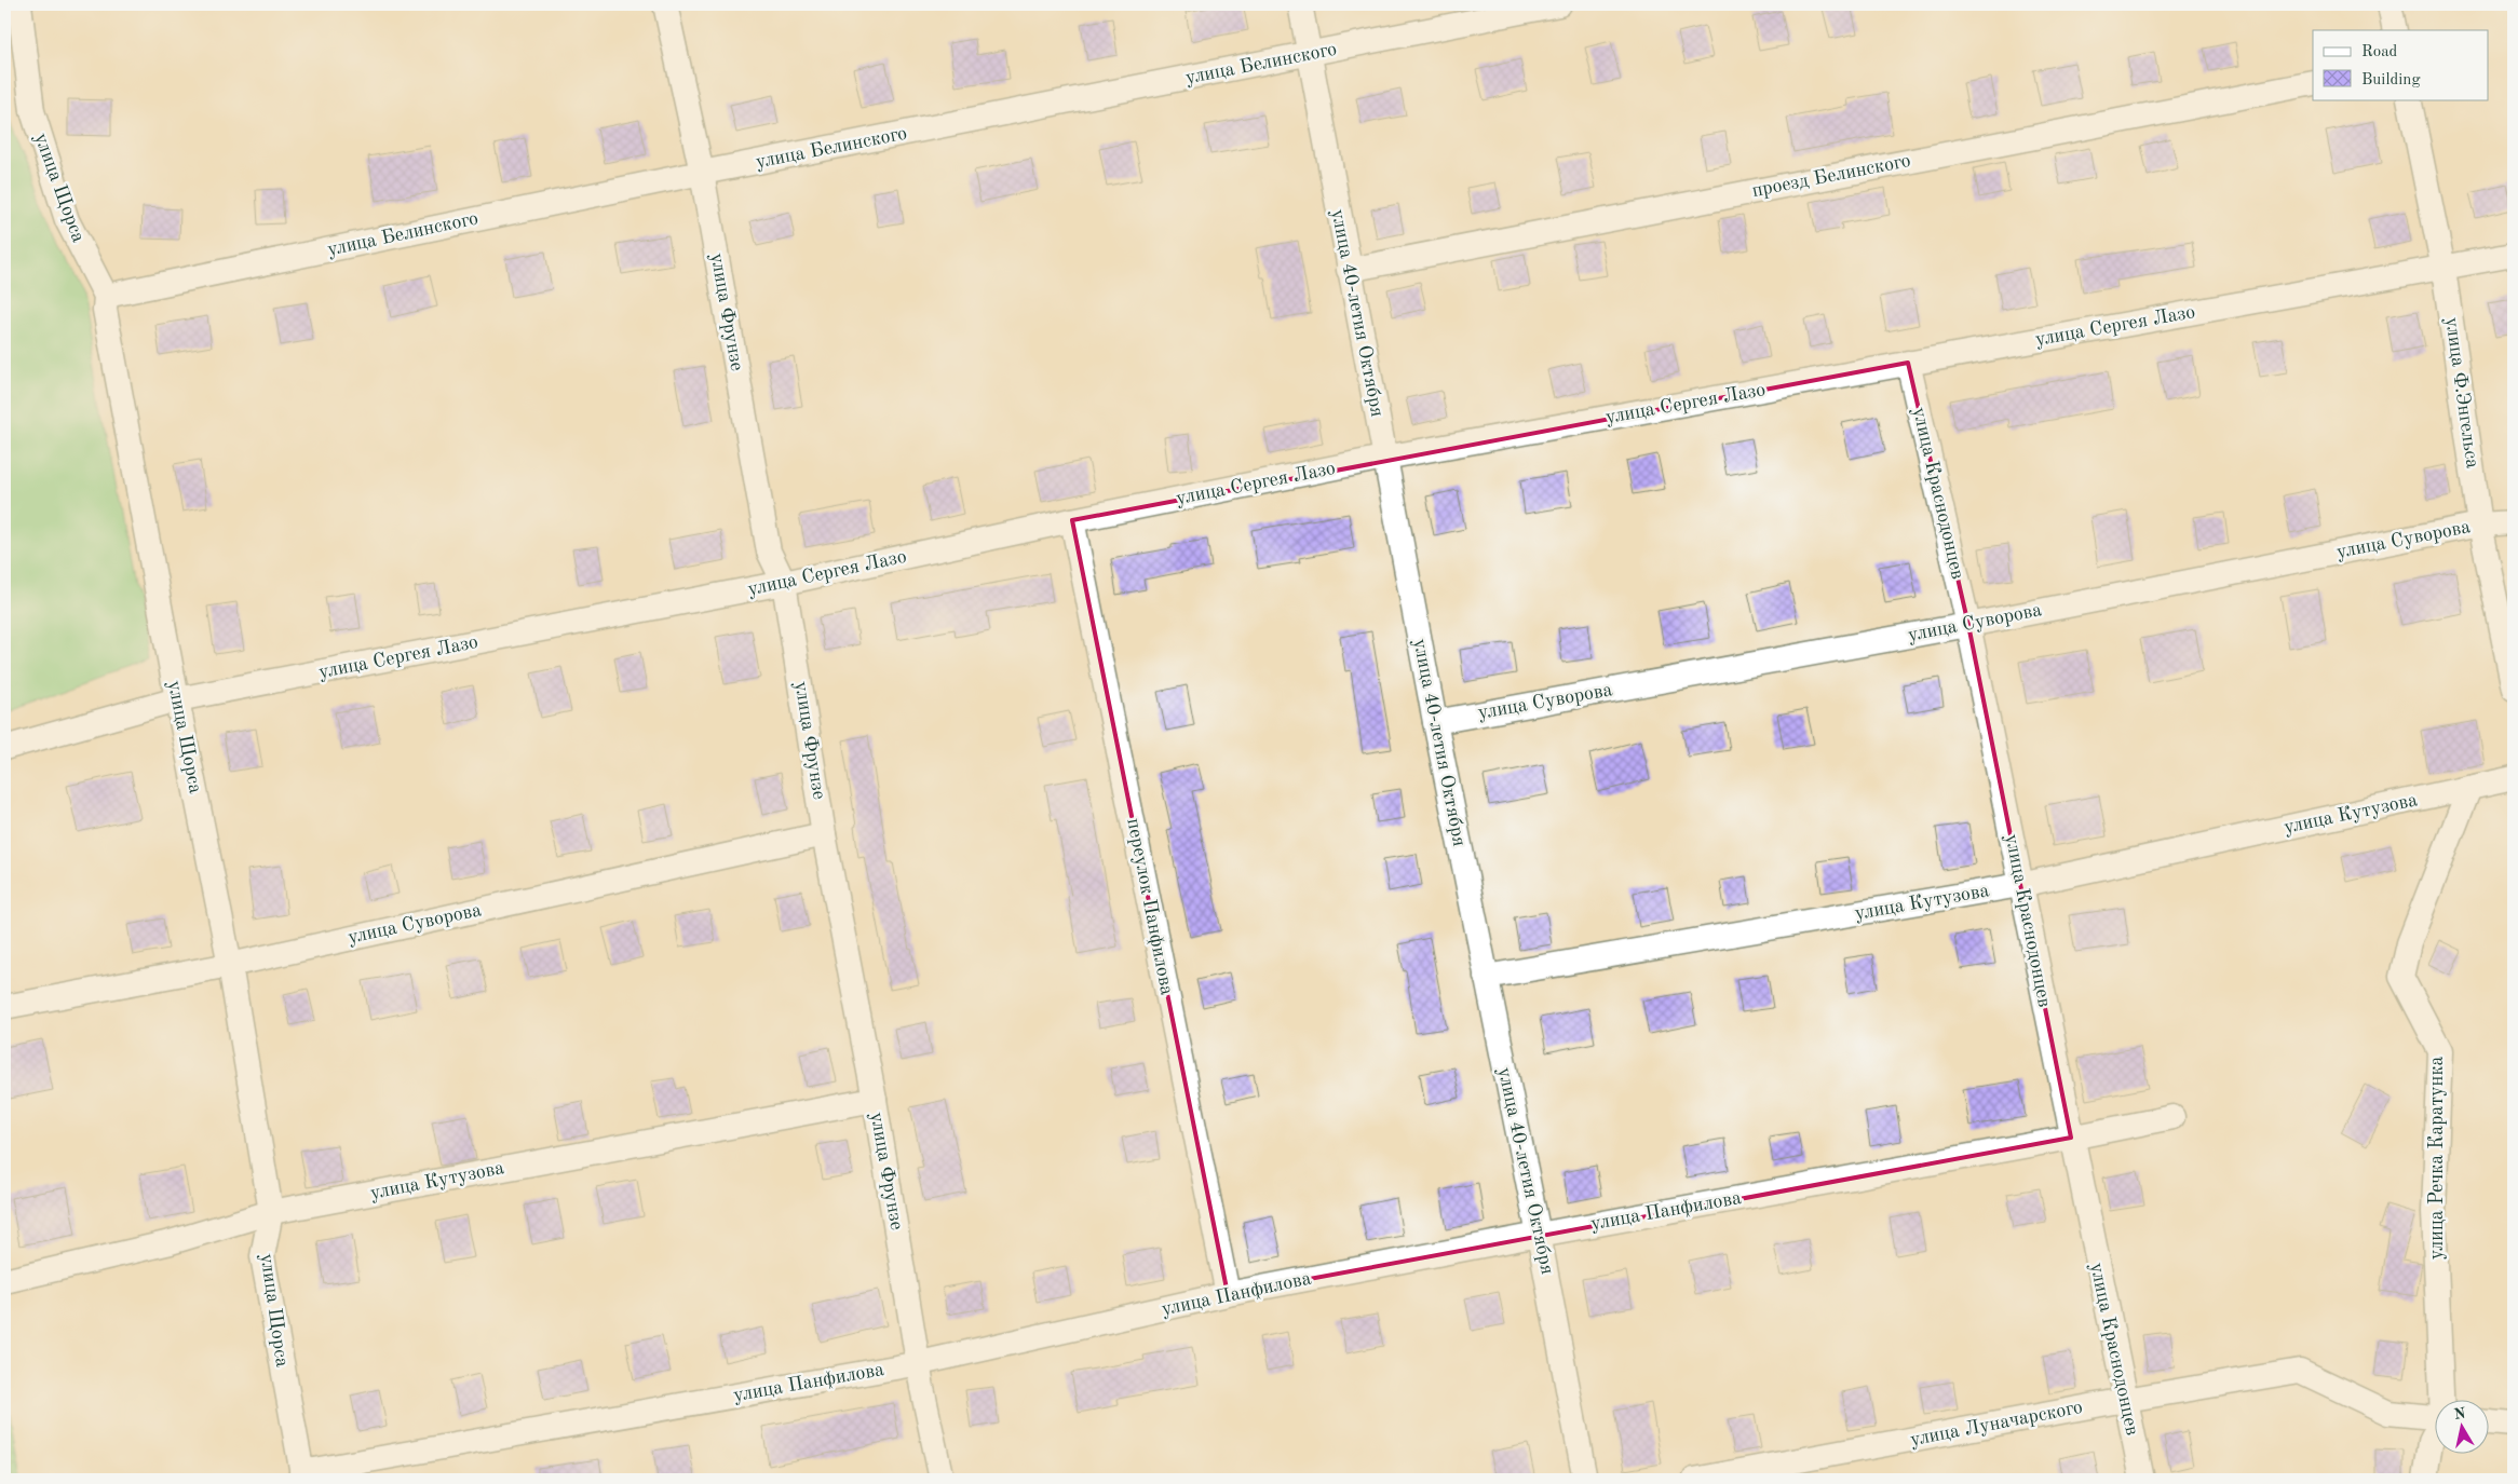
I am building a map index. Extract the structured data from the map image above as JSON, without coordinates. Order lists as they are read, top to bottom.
{
  "streets": {
    "street": [
      "улица Белинского",
      "проезд Белинского",
      "улица Щорса",
      "улица Фрунзе",
      "улица 40-летия Октября",
      "улица Сергея Лазо",
      "улица Ф.Энгельса",
      "улица Краснодонцев",
      "улица Суворова",
      "улица Кутузова",
      "переулок Панфилова",
      "улица Речка Каратунка",
      "улица Панфилова",
      "улица Луначарского"
    ]
  },
  "crossings": [
    ["улица Белинского", "улица Щорса"],
    ["улица Белинского", "улица Фрунзе"],
    ["улица Белинского", "улица 40-летия Октября"],
    ["проезд Белинского", "улица 40-летия Октября"],
    ["улица Щорса", "улица Сергея Лазо"],
    ["улица Щорса", "улица Суворова"],
    ["улица Щорса", "улица Кутузова"],
    ["улица Щорса", "улица Панфилова"],
    ["улица Фрунзе", "улица Сергея Лазо"],
    ["улица Фрунзе", "улица Суворова"],
    ["улица Фрунзе", "улица Кутузова"],
    ["улица Фрунзе", "улица Панфилова"],
    ["улица 40-летия Октября", "улица Сергея Лазо"],
    ["улица 40-летия Октября", "улица Суворова"],
    ["улица 40-летия Октября", "улица Кутузова"],
    ["улица 40-летия Октября", "улица Панфилова"],
    ["улица Сергея Лазо", "улица Ф.Энгельса"],
    ["улица Сергея Лазо", "улица Краснодонцев"],
    ["улица Сергея Лазо", "переулок Панфилова"],
    ["улица Ф.Энгельса", "улица Суворова"],
    ["улица Краснодонцев", "улица Суворова"],
    ["улица Краснодонцев", "улица Кутузова"],
    ["улица Краснодонцев", "улица Панфилова"],
    ["улица Краснодонцев", "улица Луначарского"],
    ["улица Кутузова", "улица Речка Каратунка"],
    ["переулок Панфилова", "улица Панфилова"]
  ],
  "legend": ["Road", "Building"],
  "north": "top"
}
